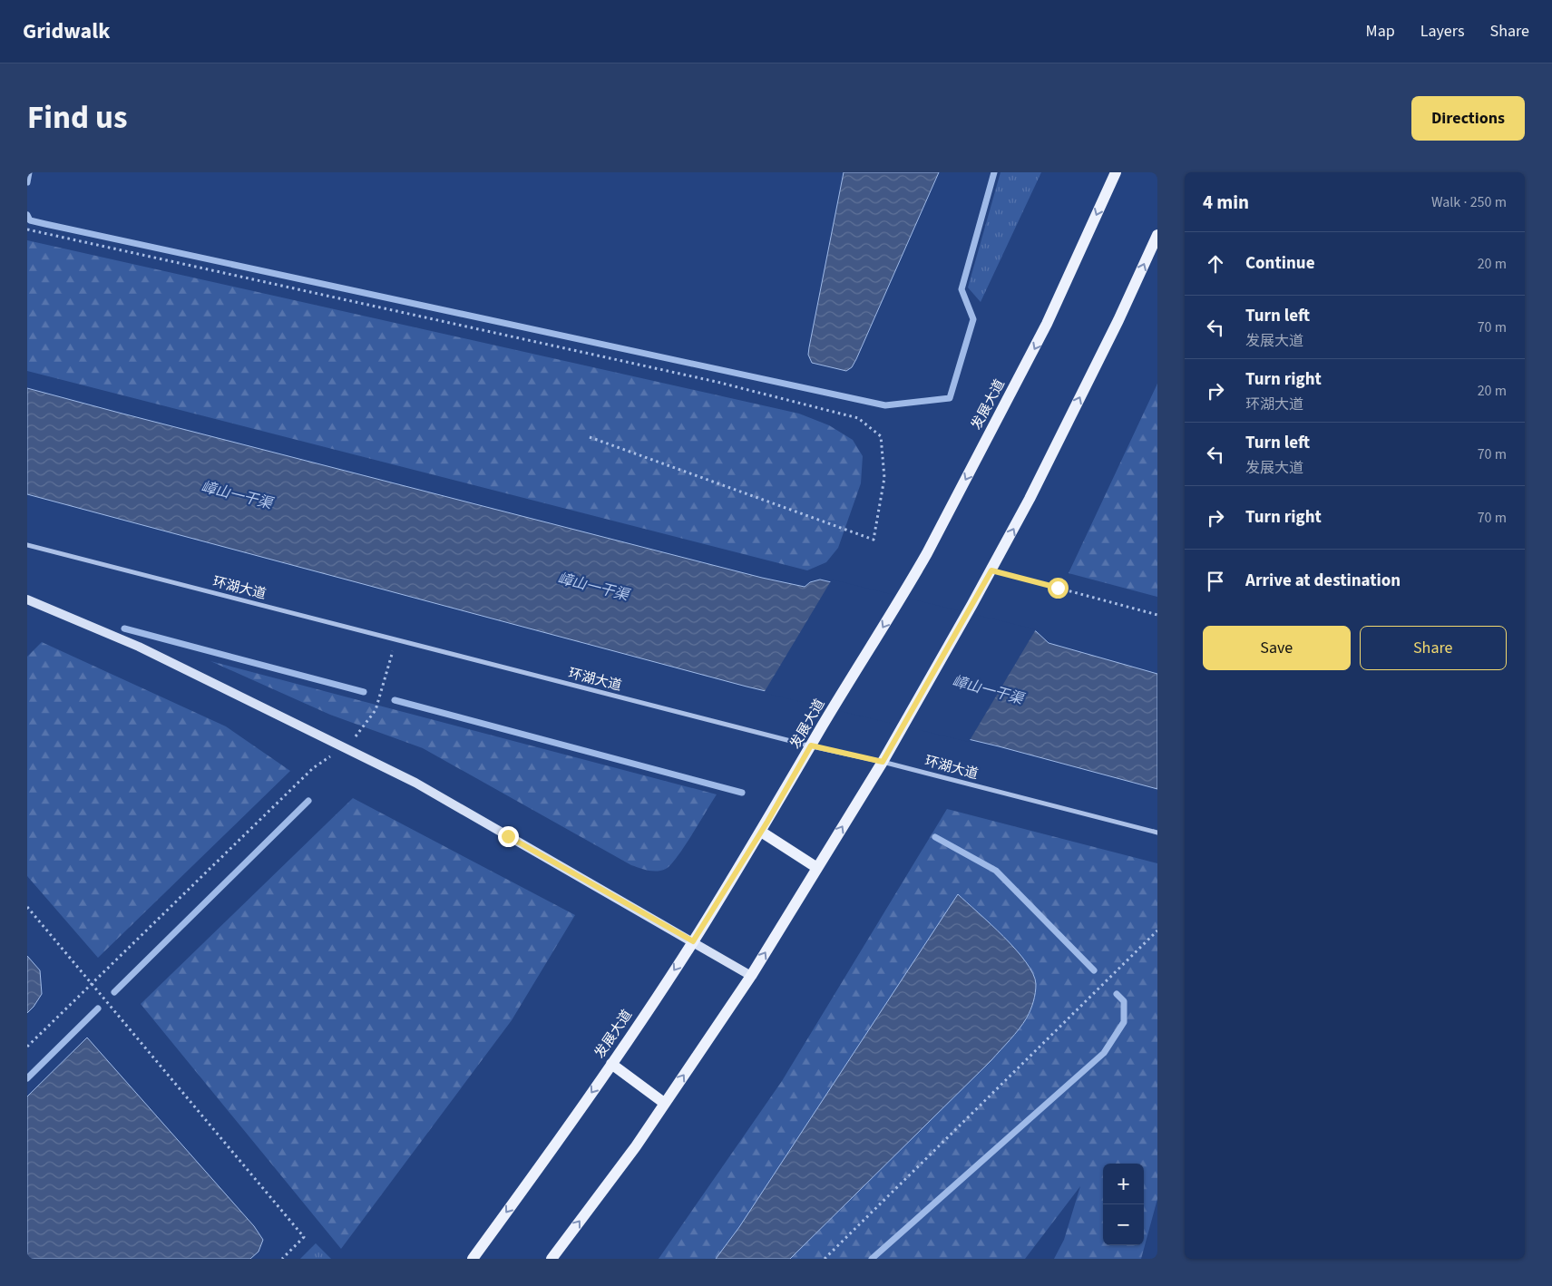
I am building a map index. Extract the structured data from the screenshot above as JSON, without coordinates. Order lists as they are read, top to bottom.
{
  "streets": {
    "main road": ["发展大道"],
    "street": ["环湖大道"]
  },
  "crossings": [
    ["发展大道", "环湖大道"]
  ],
  "water": ["嶂山一干渠"],
  "page": {
    "header": "Gridwalk",
    "nav": ["Map", "Layers", "Share"],
    "title": "Find us",
    "buttons": [
      "Directions",
      ["Save", "Share"]
    ],
    "heading": ["4 min", "Walk · 250 m"],
    "list": [
      ["Continue", "20 m"],
      ["Turn left", "发展大道", "70 m"],
      ["Turn right", "环湖大道", "20 m"],
      ["Turn left", "发展大道", "70 m"],
      ["Turn right", "70 m"],
      "Arrive at destination"
    ],
    "map_buttons": ["+", "−"]
  }
}
